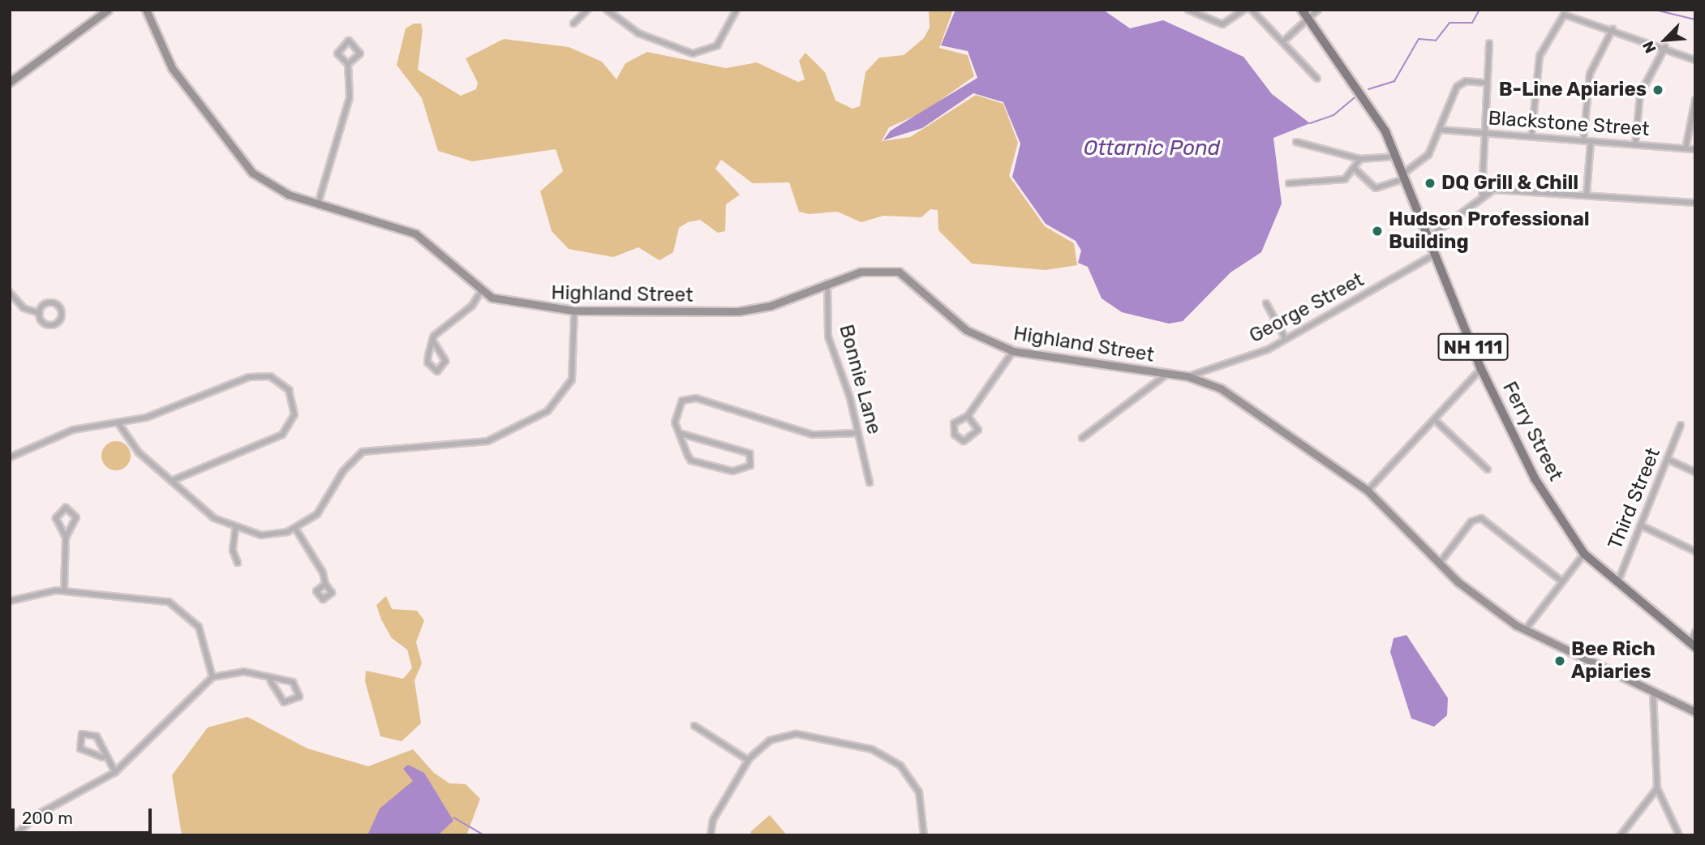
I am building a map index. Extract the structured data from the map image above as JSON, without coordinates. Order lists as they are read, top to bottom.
{
  "streets": {
    "main road": ["NH 111", "Ferry Street"],
    "street": [
      "Blackstone Street",
      "Highland Street",
      "George Street",
      "Bonnie Lane",
      "Third Street"
    ]
  },
  "crossings": [
    ["Highland Street", "George Street"],
    ["Highland Street", "Bonnie Lane"],
    ["George Street", "Ferry Street"],
    ["Ferry Street", "Third Street"]
  ],
  "water": ["Ottarnic Pond"],
  "places": [
    "B-Line Apiaries",
    "DQ Grill & Chill",
    "Hudson Professional Building",
    "Bee Rich Apiaries"
  ],
  "scale_bar": "200 m",
  "north": "bottom left"
}
